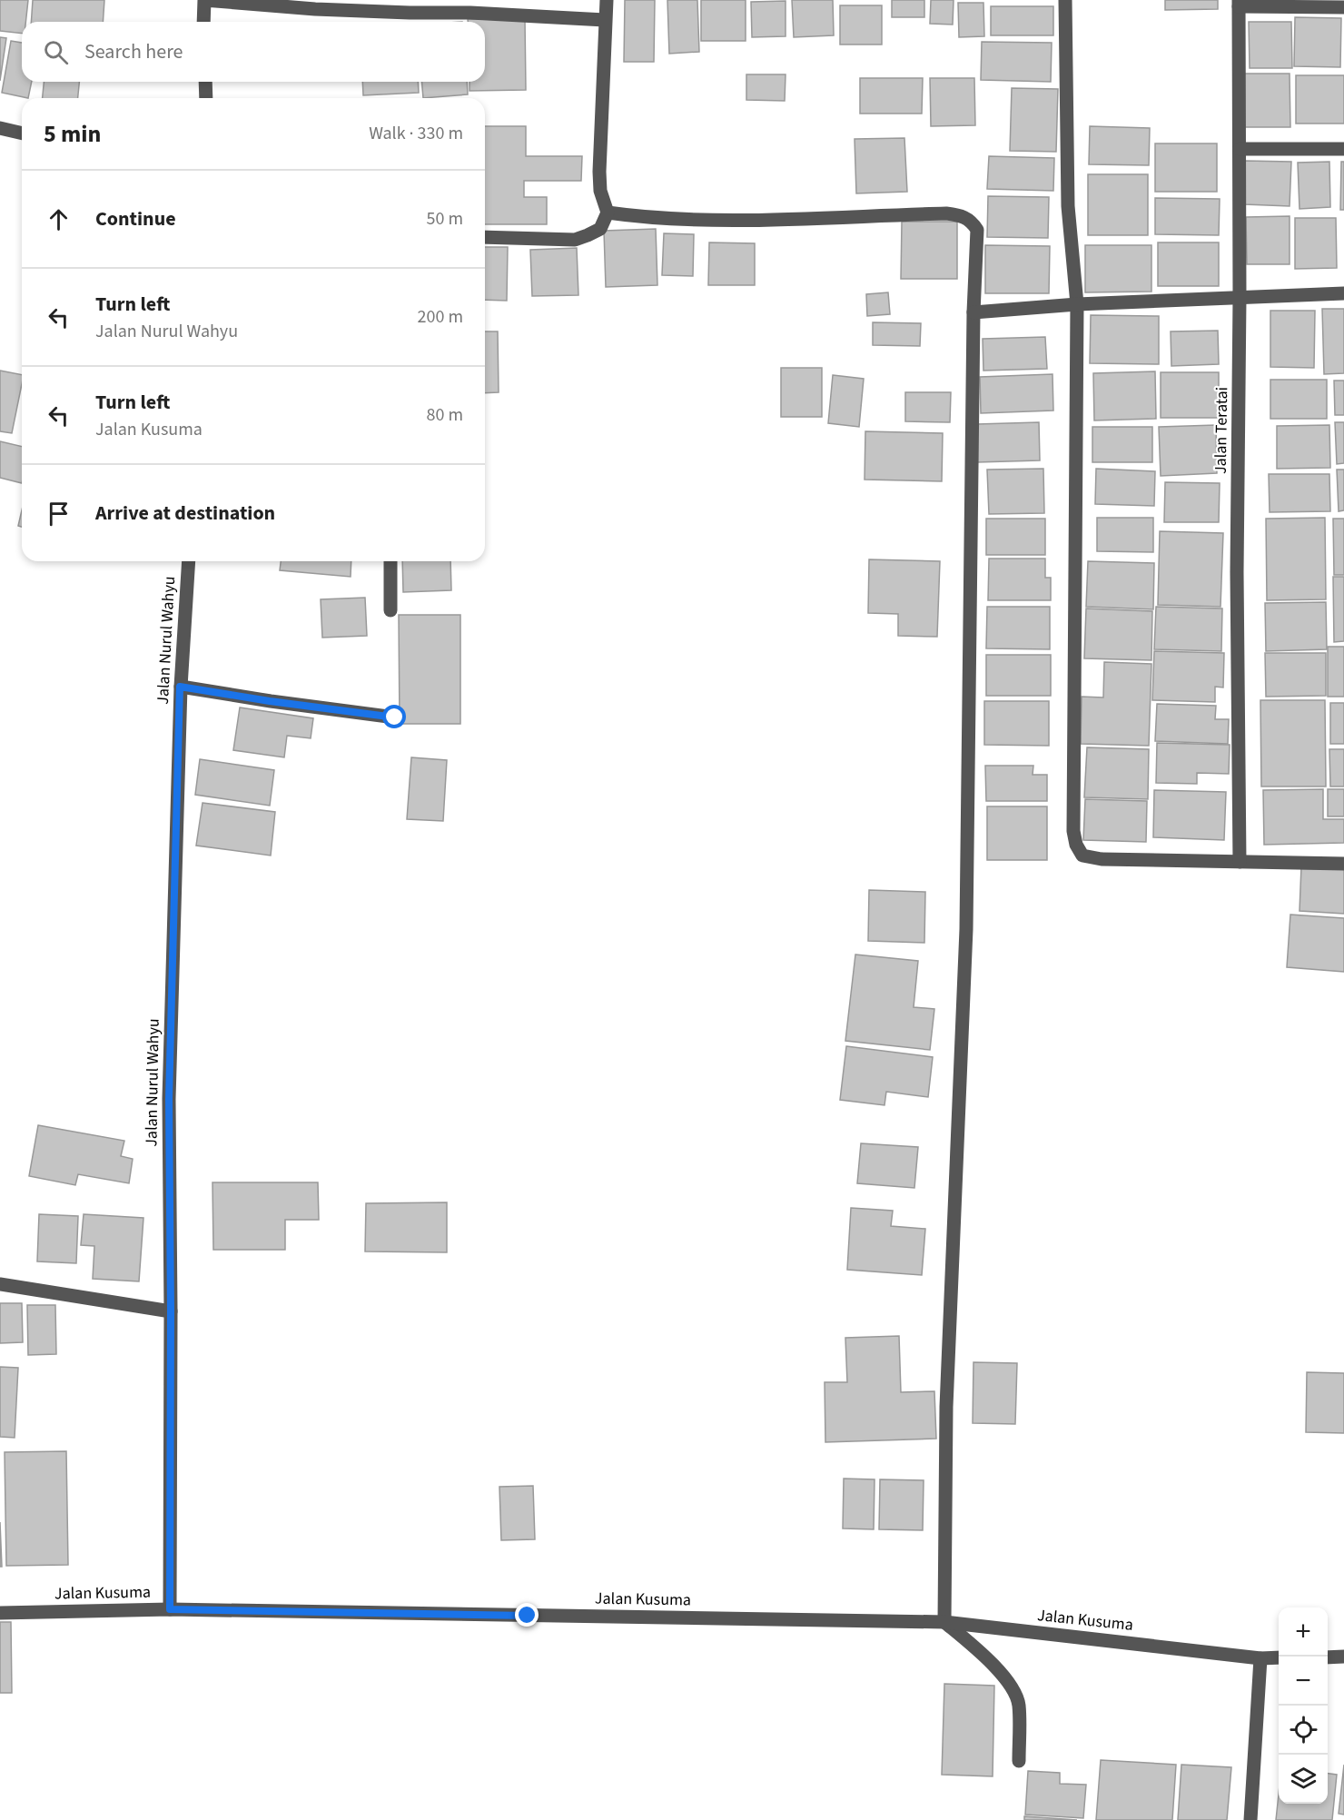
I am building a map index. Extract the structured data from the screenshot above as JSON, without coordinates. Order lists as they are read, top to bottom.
{
  "streets": {
    "street": ["Jalan Teratai", "Jalan Nurul Wahyu", "Jalan Kusuma"]
  },
  "crossings": [
    ["Jalan Nurul Wahyu", "Jalan Kusuma"]
  ],
  "page": {
    "search": "Search here",
    "heading": ["5 min", "Walk · 330 m"],
    "list": [
      ["Continue", "50 m"],
      ["Turn left", "Jalan Nurul Wahyu", "200 m"],
      ["Turn left", "Jalan Kusuma", "80 m"],
      "Arrive at destination"
    ],
    "map_buttons": ["+", "−"]
  }
}
